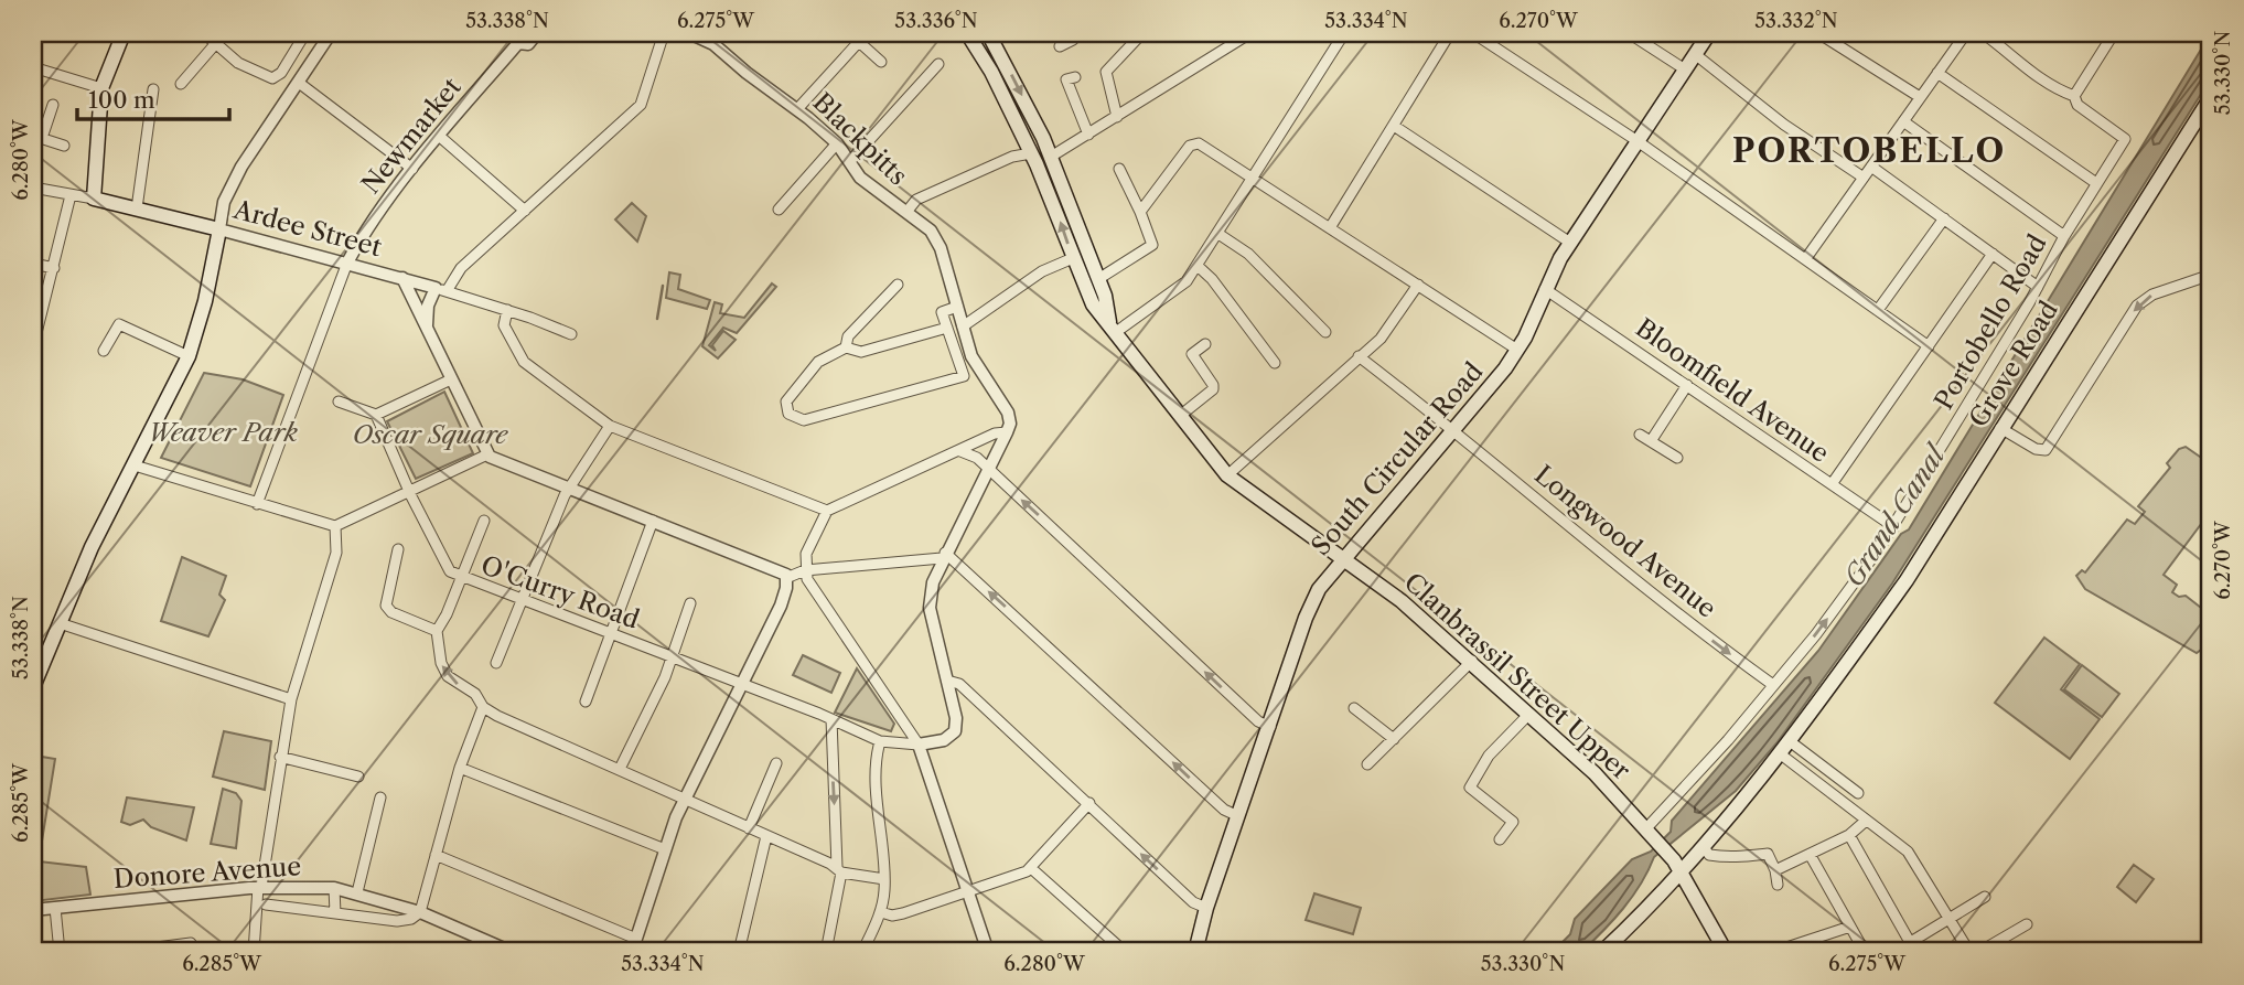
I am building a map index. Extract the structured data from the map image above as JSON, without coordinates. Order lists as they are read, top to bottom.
{
  "streets": {
    "main road": [
      "Ardee Street",
      "Grove Road",
      "South Circular Road",
      "Clanbrassil Street Upper"
    ],
    "street": [
      "Newmarket",
      "Blackpitts",
      "Portobello Road",
      "Bloomfield Avenue",
      "Longwood Avenue",
      "O'Curry Road",
      "Donore Avenue"
    ]
  },
  "crossings": [
    ["Newmarket", "Ardee Street"],
    ["Portobello Road", "Bloomfield Avenue"],
    ["Portobello Road", "Longwood Avenue"],
    ["Portobello Road", "Clanbrassil Street Upper"],
    ["Grove Road", "Clanbrassil Street Upper"],
    ["Bloomfield Avenue", "South Circular Road"],
    ["South Circular Road", "Longwood Avenue"],
    ["South Circular Road", "Clanbrassil Street Upper"]
  ],
  "one_way": ["Longwood Avenue"],
  "districts": ["PORTOBELLO"],
  "water": ["Grand Canal"],
  "parks": ["Weaver Park", "Oscar Square"],
  "scale_bar": "100 m",
  "coordinates": [
    "53.338°N",
    "6.275°W",
    "53.336°N",
    "53.334°N",
    "6.270°W",
    "53.332°N",
    "53.330°N",
    "6.280°W",
    "6.285°W"
  ]
}
